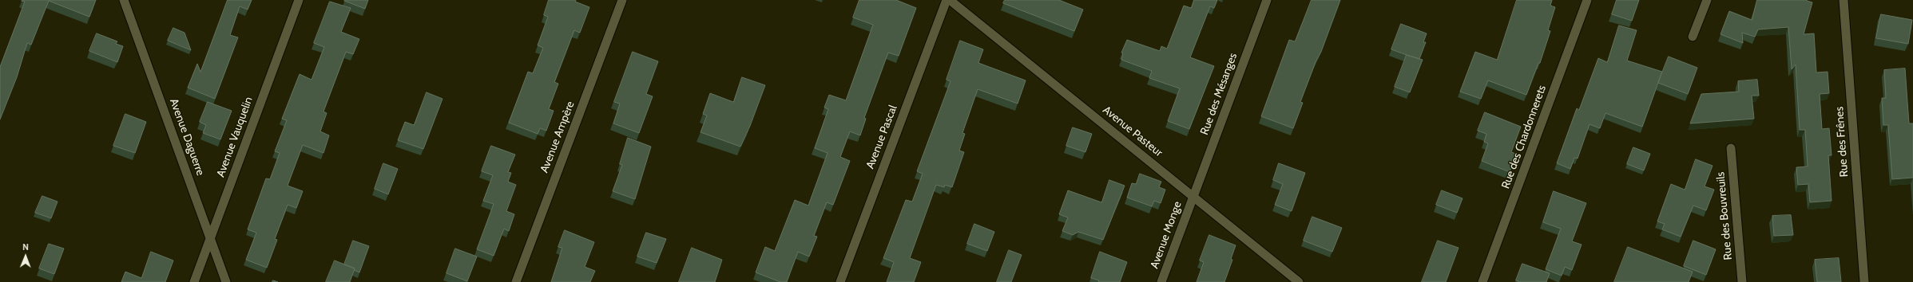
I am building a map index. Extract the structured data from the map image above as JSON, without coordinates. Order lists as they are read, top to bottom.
{
  "streets": {
    "street": [
      "Rue des Mésanges",
      "Avenue Pasteur",
      "Avenue Daguerre",
      "Avenue Vauquelin",
      "Avenue Ampère",
      "Avenue Pascal",
      "Rue des Chardonnerets",
      "Rue des Frênes",
      "Rue des Bouvreuils",
      "Avenue Monge"
    ]
  },
  "crossings": [
    ["Rue des Mésanges", "Avenue Pasteur"],
    ["Rue des Mésanges", "Avenue Monge"],
    ["Avenue Pasteur", "Avenue Monge"],
    ["Avenue Daguerre", "Avenue Vauquelin"]
  ],
  "north": "top"
}
